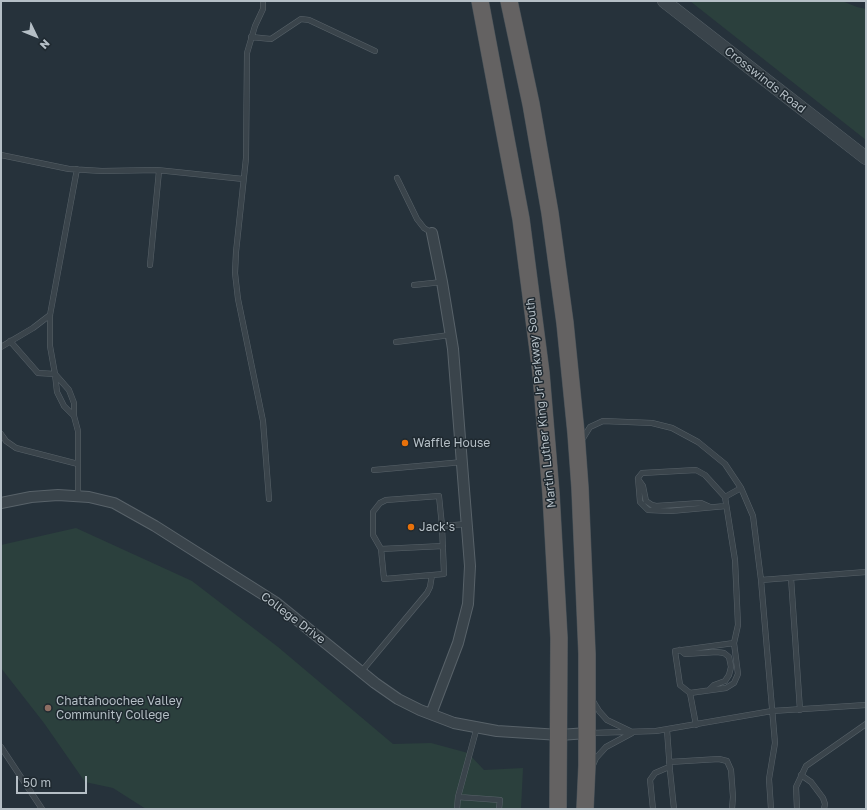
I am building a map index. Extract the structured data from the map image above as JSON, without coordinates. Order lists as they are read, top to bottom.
{
  "streets": {
    "highway": ["Martin Luther King Jr Parkway South"],
    "street": ["Crosswinds Road", "College Drive"]
  },
  "crossings": [
    ["Martin Luther King Jr Parkway South", "College Drive"]
  ],
  "places": ["Waffle House", "Jack's", "Chattahoochee Valley Community College"],
  "scale_bar": "50 m",
  "north": "bottom right"
}
